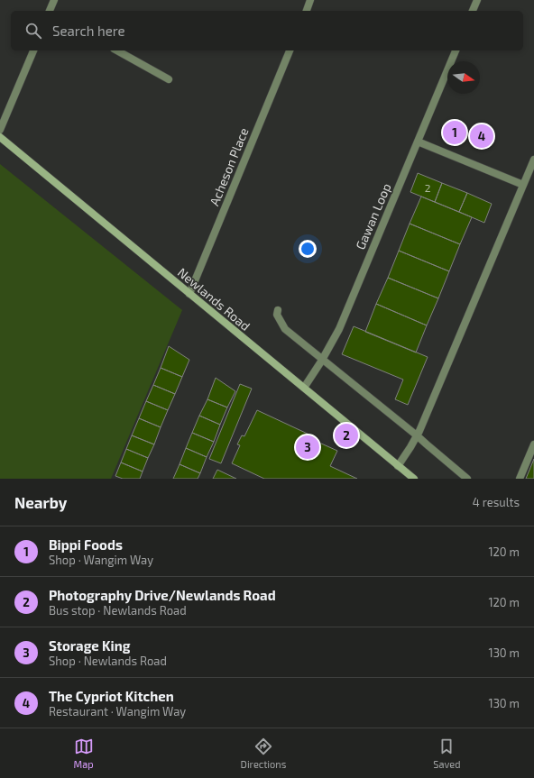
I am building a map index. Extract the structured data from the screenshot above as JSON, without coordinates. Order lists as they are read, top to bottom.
{
  "streets": {
    "street": ["Acheson Place", "Gawan Loop", "Newlands Road"]
  },
  "crossings": [
    ["Acheson Place", "Newlands Road"],
    ["Gawan Loop", "Newlands Road"]
  ],
  "house_numbers": ["2"],
  "north": "right",
  "page": {
    "search": "Search here",
    "pins": [
      "1",
      "4",
      "2",
      "3"
    ],
    "heading": ["Nearby", "4 results"],
    "list": [
      {
        "mark": "1",
        "name": "Bippi Foods",
        "note": "Shop · Wangim Way",
        "value": "120 m"
      },
      {
        "mark": "2",
        "name": "Photography Drive/Newlands Road",
        "note": "Bus stop · Newlands Road",
        "value": "120 m"
      },
      {
        "mark": "3",
        "name": "Storage King",
        "note": "Shop · Newlands Road",
        "value": "130 m"
      },
      {
        "mark": "4",
        "name": "The Cypriot Kitchen",
        "note": "Restaurant · Wangim Way",
        "value": "130 m"
      }
    ],
    "nav": ["Map", "Directions", "Saved"]
  }
}
